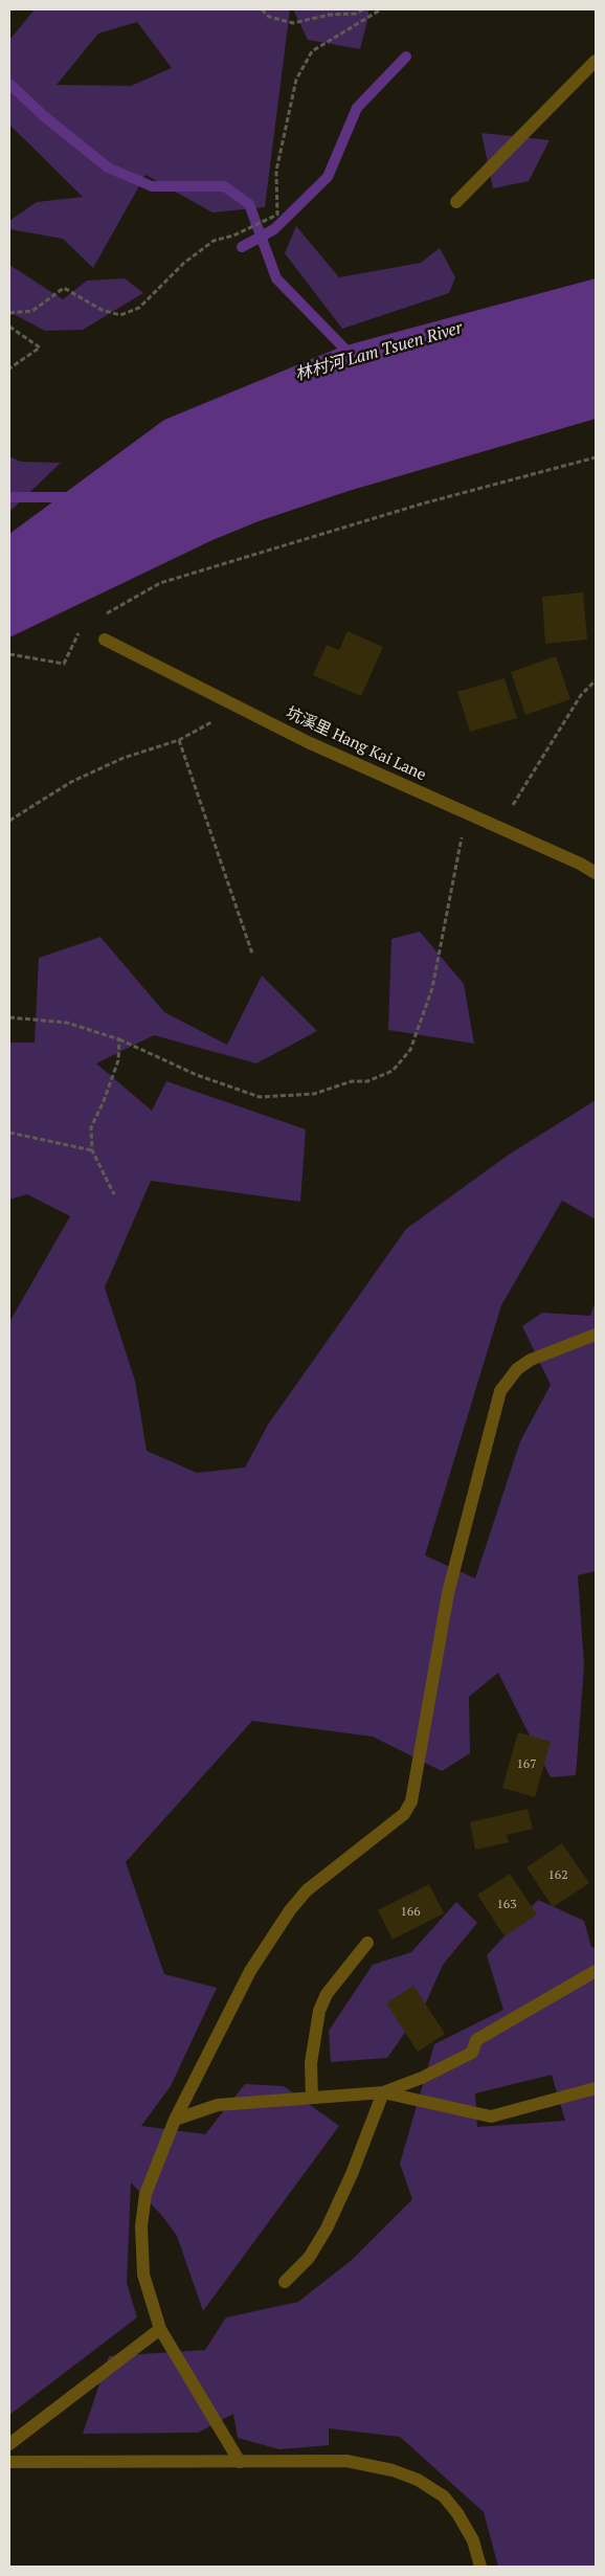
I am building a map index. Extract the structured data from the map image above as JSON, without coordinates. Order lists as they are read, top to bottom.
{
  "streets": {
    "street": ["坑溪里 Hang Kai Lane"]
  },
  "water": ["林村河 Lam Tsuen River"],
  "house_numbers": [
    "167",
    "162",
    "163",
    "166"
  ]
}
